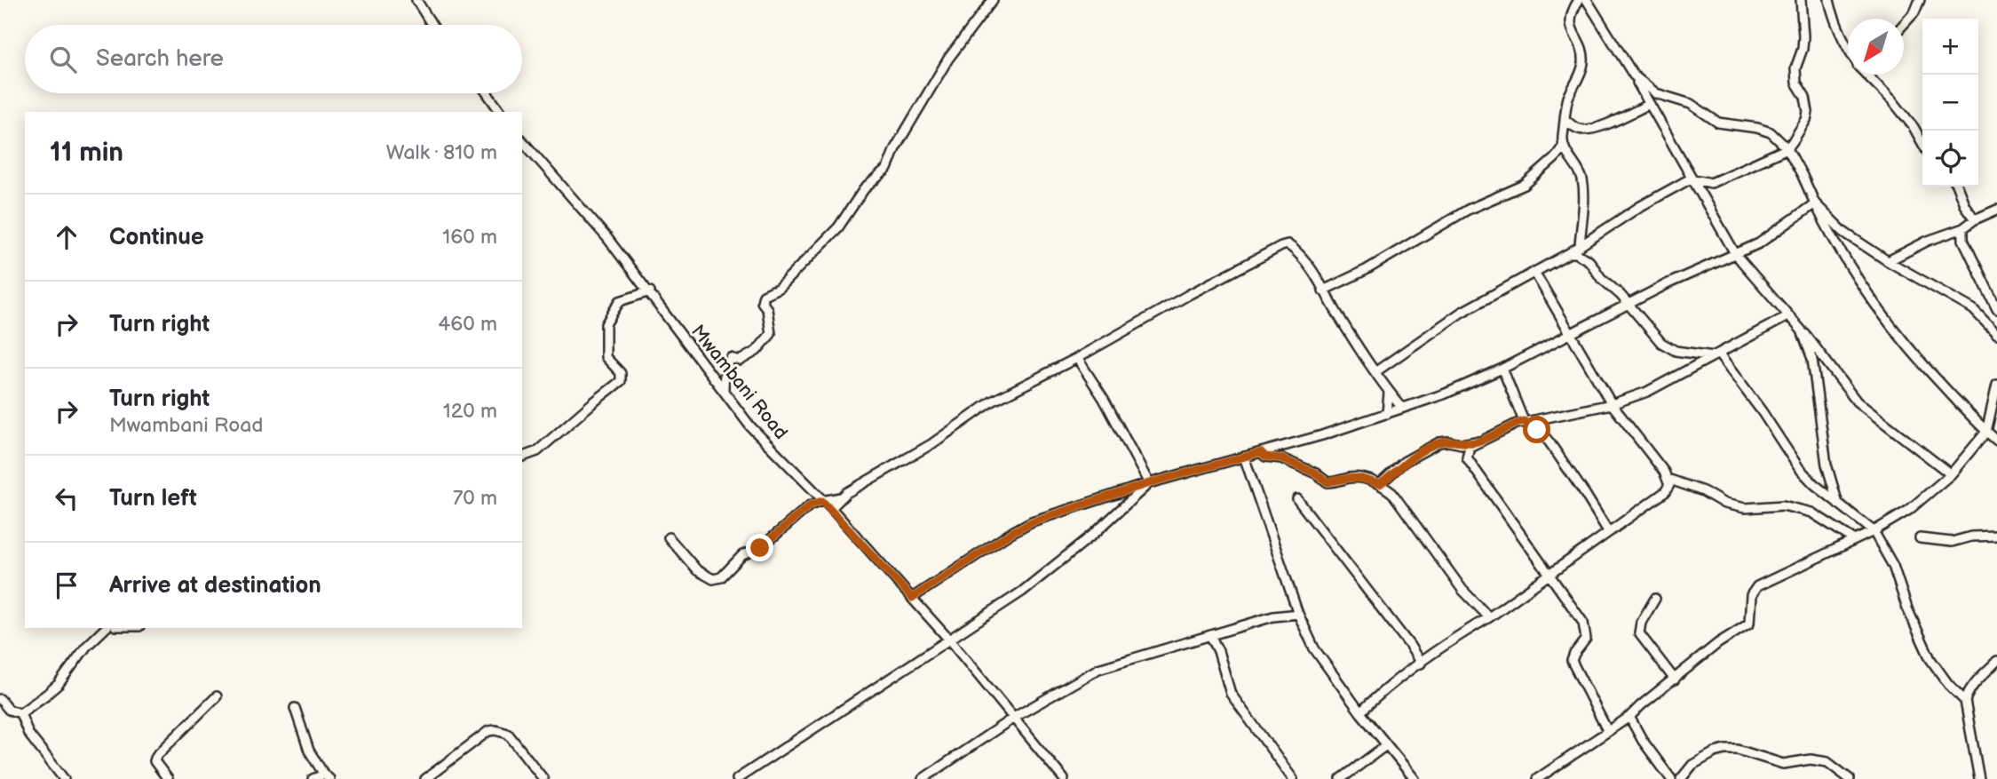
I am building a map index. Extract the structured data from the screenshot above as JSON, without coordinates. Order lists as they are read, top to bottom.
{
  "streets": {
    "street": ["Mwambani Road"]
  },
  "north": "bottom left",
  "page": {
    "map_buttons": ["+", "−"],
    "search": "Search here",
    "heading": ["11 min", "Walk · 810 m"],
    "list": [
      ["Continue", "160 m"],
      ["Turn right", "460 m"],
      ["Turn right", "Mwambani Road", "120 m"],
      ["Turn left", "70 m"],
      "Arrive at destination"
    ]
  }
}
